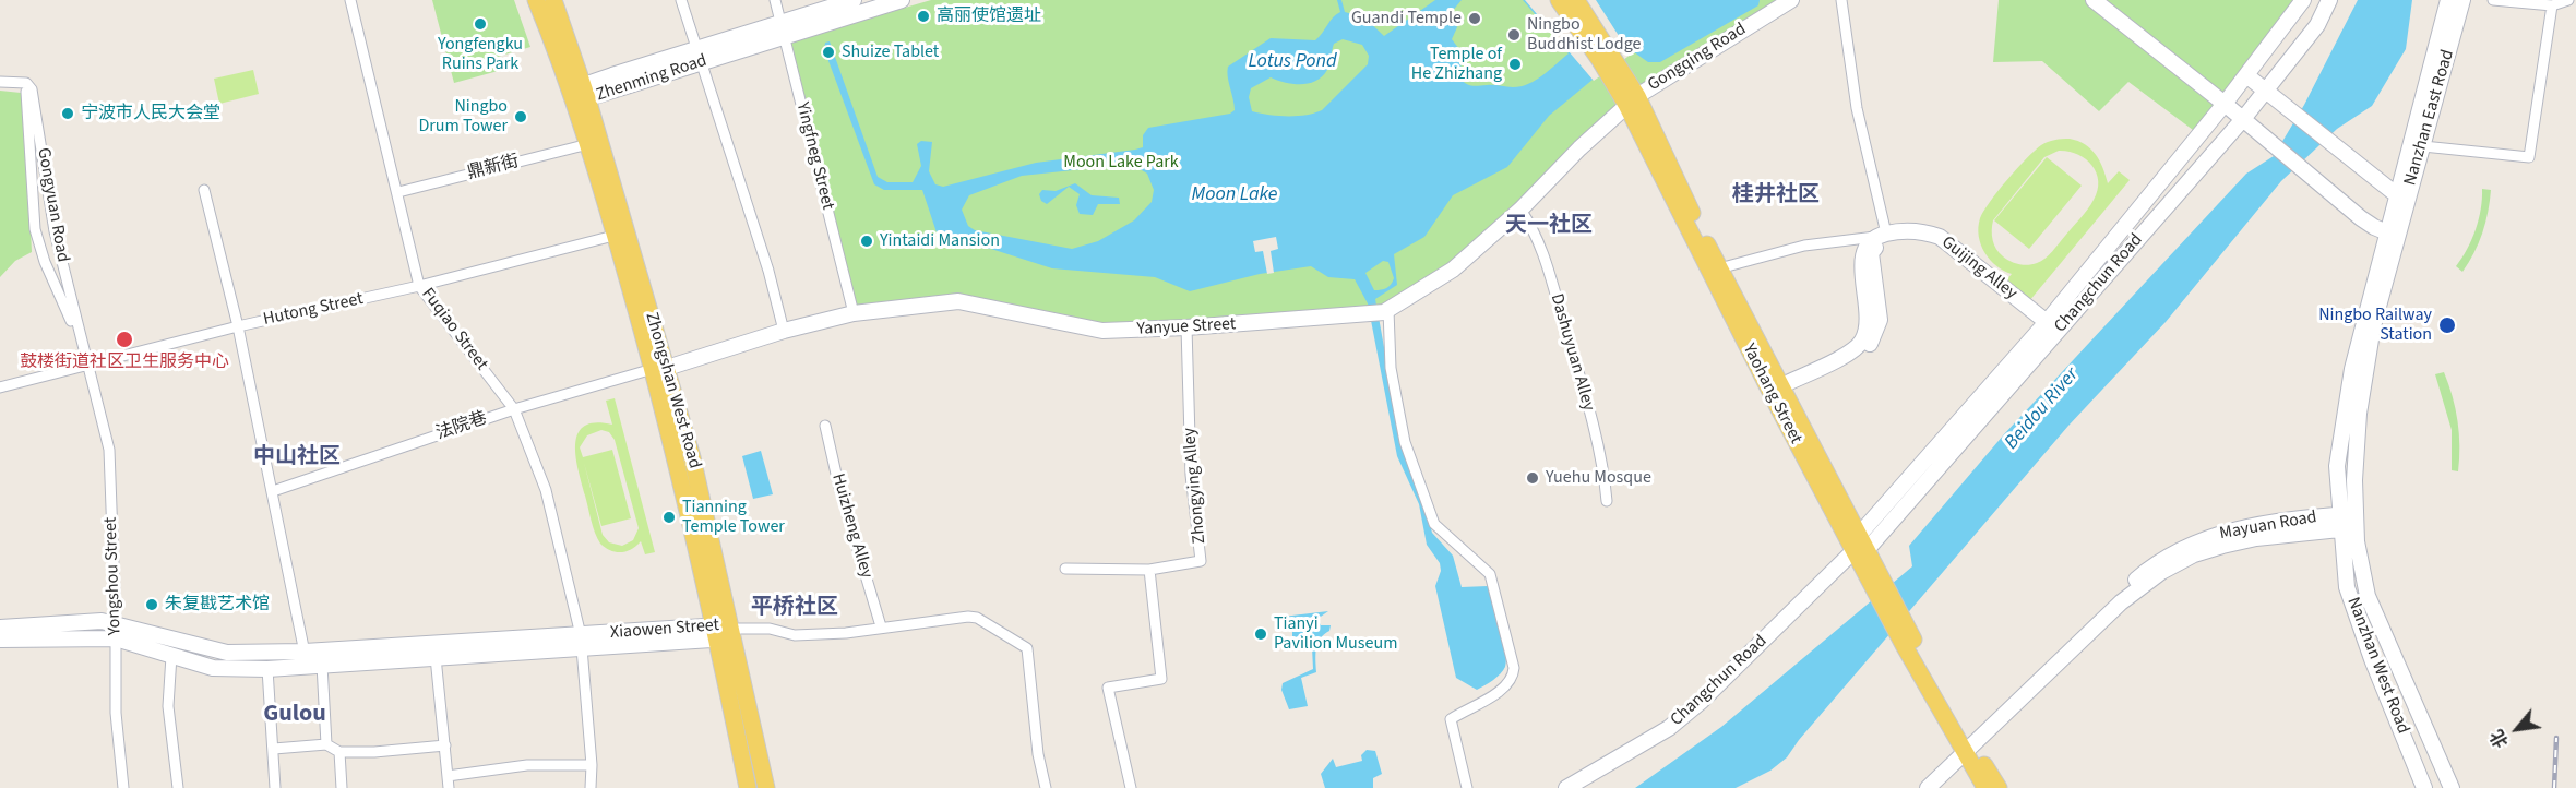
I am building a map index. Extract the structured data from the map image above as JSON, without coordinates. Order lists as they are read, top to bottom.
{
  "streets": {
    "main road": [
      "Gongqing Road",
      "Zhenming Road",
      "Nanzhan East Road",
      "Guijing Alley",
      "Changchun Road",
      "Yanyue Street",
      "Zhongshan West Road",
      "Yaohang Street",
      "Mayuan Road",
      "Xiaowen Street",
      "Nanzhan West Road"
    ],
    "street": [
      "Yingfneg Street",
      "鼎新街",
      "Gongyuan Road",
      "Hutong Street",
      "Fuqiao Street",
      "Dashuyuan Alley",
      "法院巷",
      "Zhongying Alley",
      "Huizheng Alley",
      "Yongshou Street"
    ]
  },
  "crossings": [
    ["Gongqing Road", "Yanyue Street"],
    ["Gongqing Road", "Yaohang Street"],
    ["Zhenming Road", "Yingfneg Street"],
    ["Zhenming Road", "Zhongshan West Road"],
    ["Nanzhan East Road", "Nanzhan West Road"],
    ["Yingfneg Street", "Yanyue Street"],
    ["鼎新街", "Fuqiao Street"],
    ["鼎新街", "Zhongshan West Road"],
    ["Gongyuan Road", "Hutong Street"],
    ["Gongyuan Road", "Yongshou Street"],
    ["Guijing Alley", "Changchun Road"],
    ["Guijing Alley", "Yaohang Street"],
    ["Changchun Road", "Yaohang Street"],
    ["Hutong Street", "Fuqiao Street"],
    ["Hutong Street", "Zhongshan West Road"],
    ["Hutong Street", "Yongshou Street"],
    ["Yanyue Street", "Dashuyuan Alley"],
    ["Yanyue Street", "Zhongshan West Road"],
    ["Yanyue Street", "Yaohang Street"],
    ["Yanyue Street", "法院巷"],
    ["Yanyue Street", "Zhongying Alley"],
    ["Fuqiao Street", "法院巷"],
    ["Fuqiao Street", "Xiaowen Street"],
    ["Zhongshan West Road", "法院巷"],
    ["Zhongshan West Road", "Xiaowen Street"],
    ["Yaohang Street", "Mayuan Road"],
    ["Mayuan Road", "Nanzhan West Road"],
    ["Yongshou Street", "Xiaowen Street"]
  ],
  "districts": [
    "桂井社区",
    "天一社区",
    "中山社区",
    "平桥社区",
    "Gulou"
  ],
  "water": ["Lotus Pond", "Moon Lake", "Beidou River"],
  "parks": ["Moon Lake Park"],
  "places": [
    "高丽使馆遗址",
    "Guandi Temple",
    "Yongfengku Ruins Park",
    "Ningbo Buddhist Lodge",
    "Shuize Tablet",
    "Temple of He Zhizhang",
    "宁波市人民大会堂",
    "Ningbo Drum Tower",
    "Yintaidi Mansion",
    "Ningbo Railway Station",
    "鼓楼街道社区卫生服务中心",
    "Yuehu Mosque",
    "Tianning Temple Tower",
    "朱复戡艺术馆",
    "Tianyi Pavilion Museum"
  ],
  "north": "bottom left"
}
